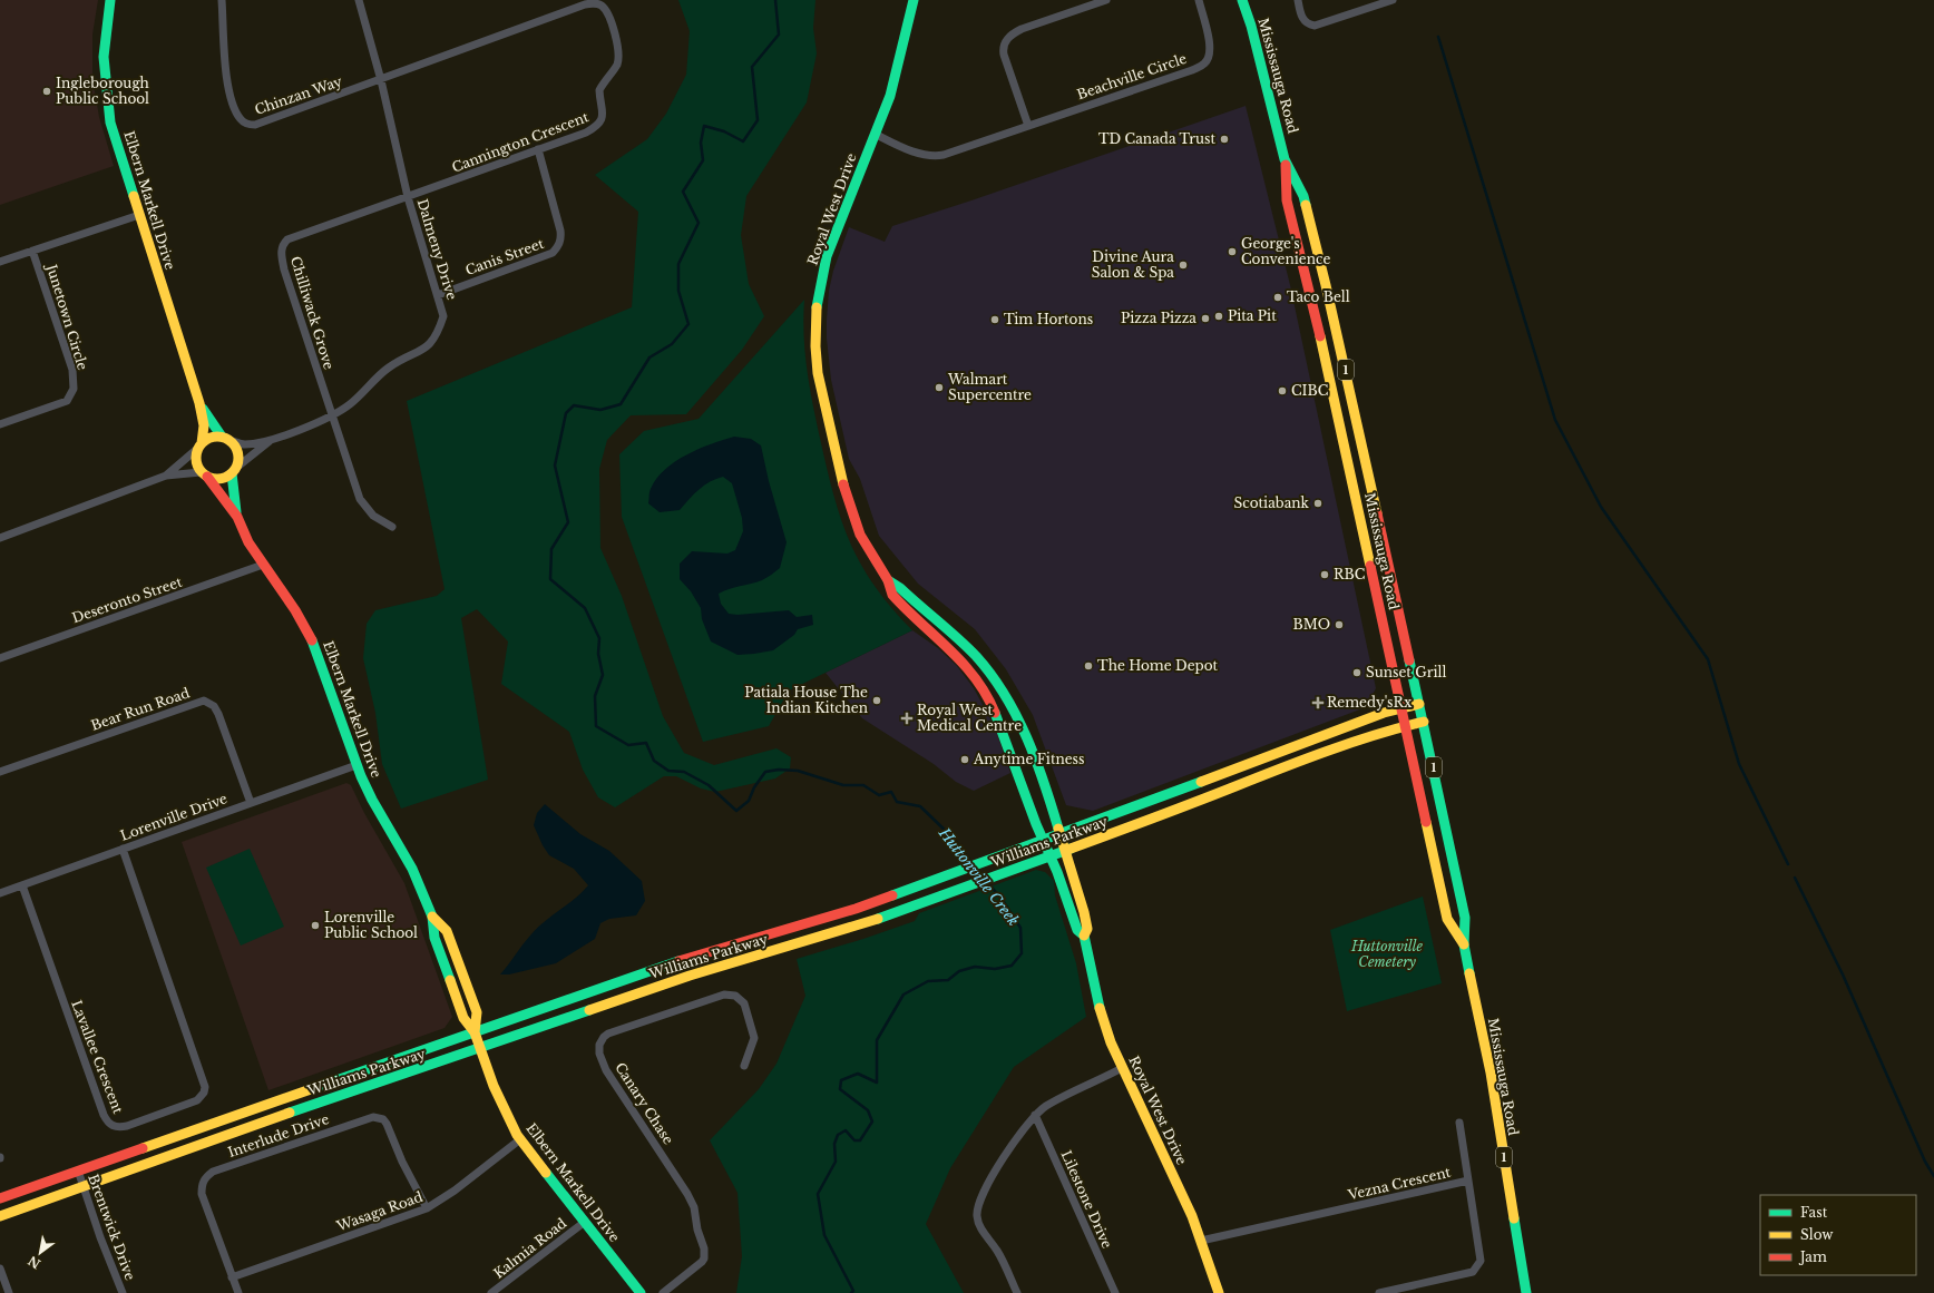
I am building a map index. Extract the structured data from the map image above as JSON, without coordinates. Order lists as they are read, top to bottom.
{
  "streets": {
    "main road": [
      "Mississauga Road",
      "Elbern Markell Drive",
      "Royal West Drive",
      "1",
      "Williams Parkway"
    ],
    "street": [
      "Beachville Circle",
      "Chinzan Way",
      "Cannington Crescent",
      "Dalmeny Drive",
      "Canis Street",
      "Chilliwack Grove",
      "Junetown Circle",
      "Deseronto Street",
      "Bear Run Road",
      "Lorenville Drive",
      "Lavallee Crescent",
      "Canary Chase",
      "Interlude Drive",
      "Vezna Crescent",
      "Lilestone Drive",
      "Wasaga Road",
      "Brentwick Drive",
      "Kalmia Road"
    ]
  },
  "crossings": [
    ["Mississauga Road", "Williams Parkway"],
    ["Beachville Circle", "Royal West Drive"],
    ["Chinzan Way", "Cannington Crescent"],
    ["Chinzan Way", "Dalmeny Drive"],
    ["Cannington Crescent", "Dalmeny Drive"],
    ["Cannington Crescent", "Canis Street"],
    ["Cannington Crescent", "Chilliwack Grove"],
    ["Elbern Markell Drive", "Dalmeny Drive"],
    ["Elbern Markell Drive", "Junetown Circle"],
    ["Elbern Markell Drive", "Deseronto Street"],
    ["Elbern Markell Drive", "Lorenville Drive"],
    ["Elbern Markell Drive", "Williams Parkway"],
    ["Elbern Markell Drive", "Wasaga Road"],
    ["Elbern Markell Drive", "Kalmia Road"],
    ["Royal West Drive", "Williams Parkway"],
    ["Royal West Drive", "Vezna Crescent"],
    ["Dalmeny Drive", "Canis Street"],
    ["Dalmeny Drive", "Chilliwack Grove"],
    ["Bear Run Road", "Lorenville Drive"],
    ["Lorenville Drive", "Lavallee Crescent"],
    ["Williams Parkway", "Brentwick Drive"],
    ["Interlude Drive", "Wasaga Road"]
  ],
  "water": ["Huttonville Creek"],
  "parks": ["Huttonville Cemetery"],
  "places": {
    "other": [
      "Ingleborough Public School",
      "TD Canada Trust",
      "George's Convenience",
      "Divine Aura Salon & Spa",
      "Taco Bell",
      "Pita Pit",
      "Pizza Pizza",
      "Tim Hortons",
      "Walmart Supercentre",
      "CIBC",
      "Scotiabank",
      "RBC",
      "BMO",
      "The Home Depot",
      "Sunset Grill",
      "Patiala House The Indian Kitchen",
      "Anytime Fitness",
      "Lorenville Public School"
    ],
    "health": ["Remedy'sRx", "Royal West Medical Centre"]
  },
  "legend": ["Fast", "Slow", "Jam"],
  "north": "bottom left"
}
